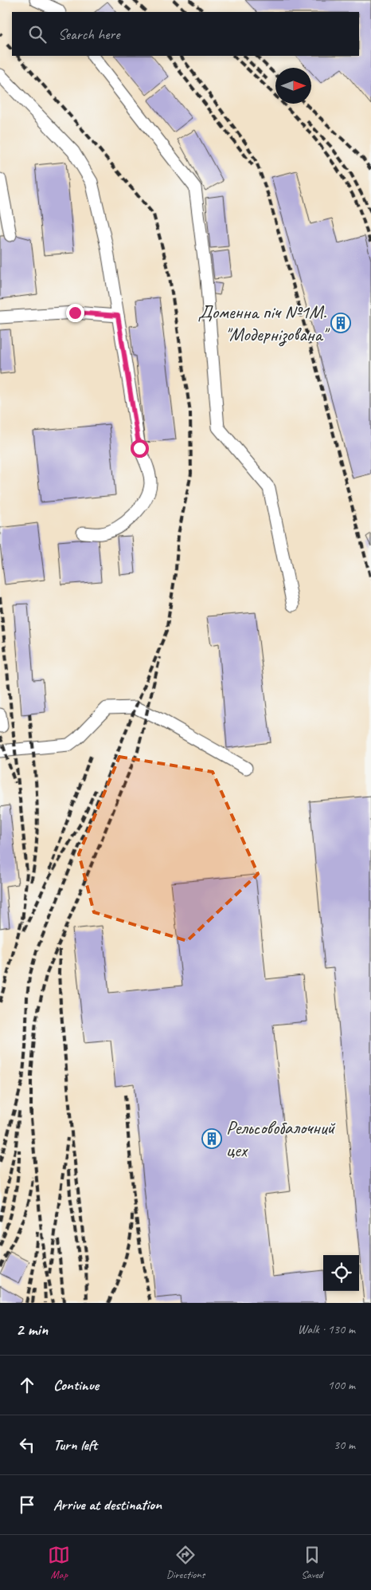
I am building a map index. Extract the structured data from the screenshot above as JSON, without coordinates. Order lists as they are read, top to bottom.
{
  "places": {
    "building": ["Доменна піч №1М. \"Модернізована\"", "Рельсовобалочний цех"]
  },
  "north": "right",
  "page": {
    "search": "Search here",
    "heading": ["2 min", "Walk · 130 m"],
    "list": [
      ["Continue", "100 m"],
      ["Turn left", "30 m"],
      "Arrive at destination"
    ],
    "nav": ["Map", "Directions", "Saved"]
  }
}
